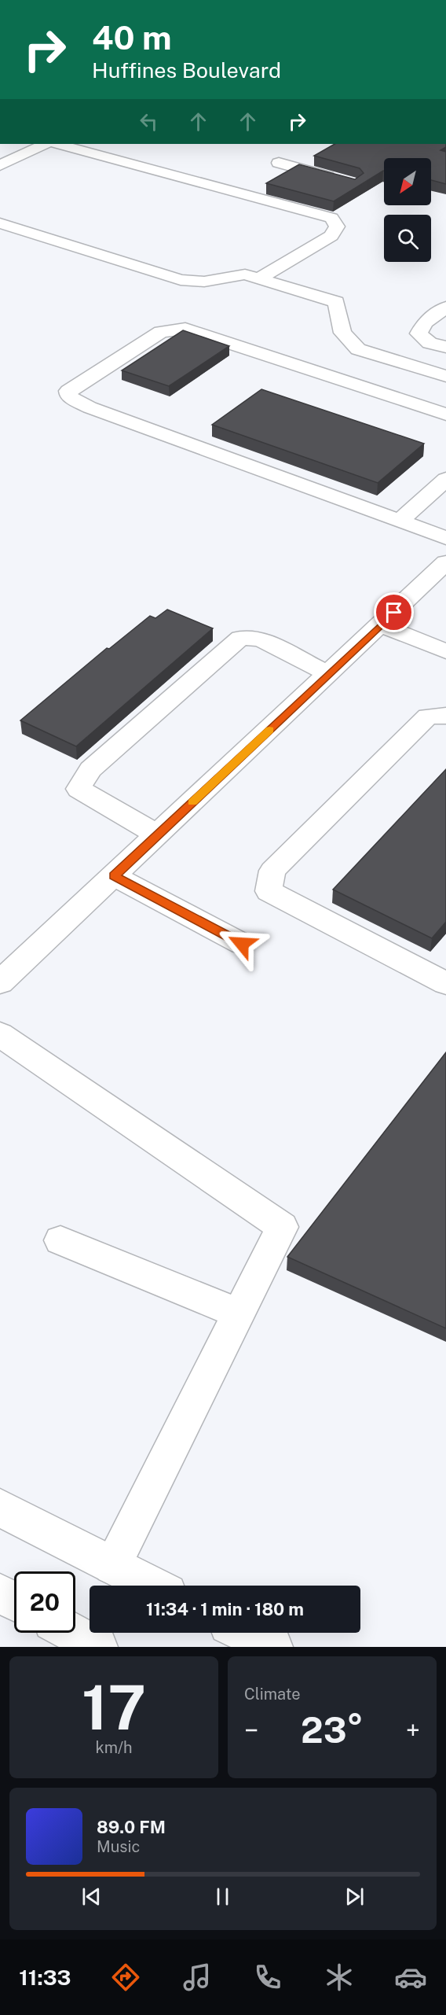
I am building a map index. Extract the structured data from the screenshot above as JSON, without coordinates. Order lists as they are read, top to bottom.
{
  "north": "bottom left",
  "page": {
    "turn": ["40 m", "Huffines Boulevard"],
    "limit": "20",
    "trip": "11:34 · 1 min · 180 m",
    "tile": [
      ["17", "km/h"],
      "Climate"
    ],
    "heat": ["−", "23°", "+"],
    "song": ["89.0 FM", "Music"],
    "tabs": "11:33"
  }
}
